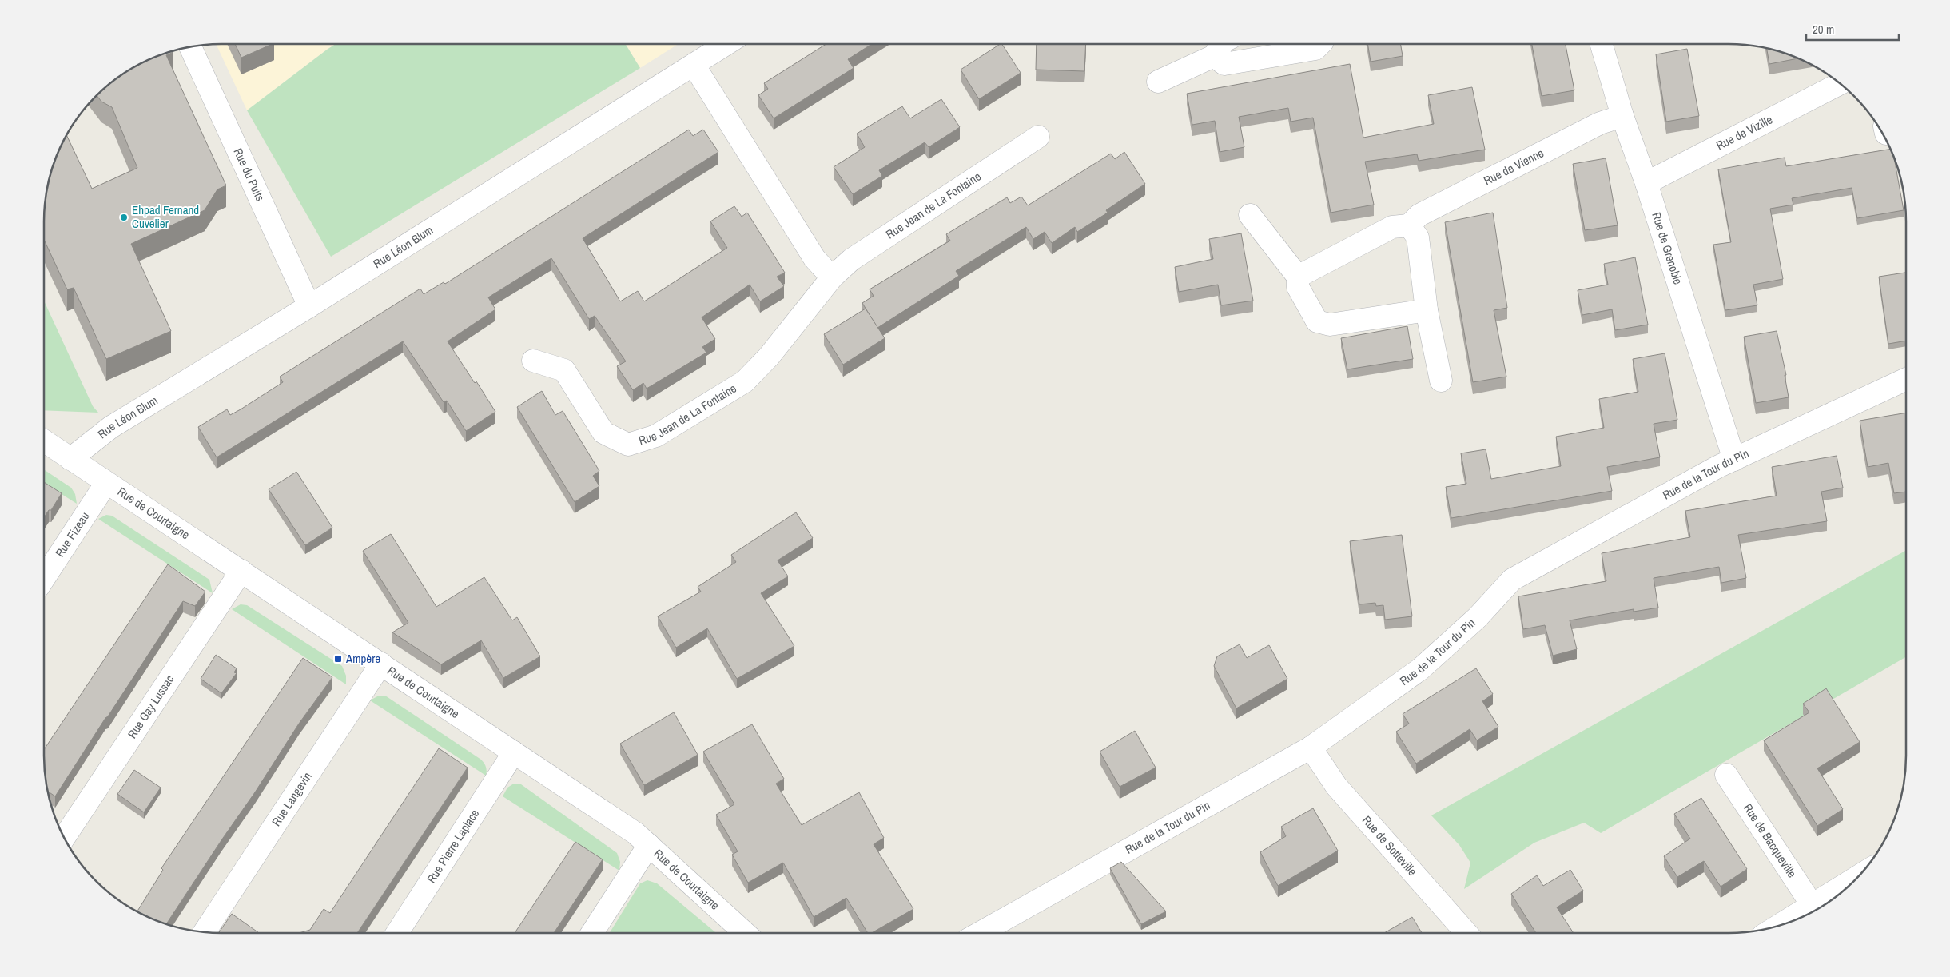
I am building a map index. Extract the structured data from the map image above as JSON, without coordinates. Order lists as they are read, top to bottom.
{
  "streets": {
    "street": [
      "Rue de Vizille",
      "Rue de Vienne",
      "Rue du Puits",
      "Rue Jean de La Fontaine",
      "Rue Léon Blum",
      "Rue de Grenoble",
      "Rue de la Tour du Pin",
      "Rue de Courtaigne",
      "Rue Fizeau",
      "Rue Gay Lussac",
      "Rue Langevin",
      "Rue de Bacqueville",
      "Rue Pierre Laplace",
      "Rue de Sotteville"
    ]
  },
  "crossings": [
    ["Rue de Vizille", "Rue de Grenoble"],
    ["Rue de Vienne", "Rue de Grenoble"],
    ["Rue du Puits", "Rue Léon Blum"],
    ["Rue Léon Blum", "Rue de Courtaigne"],
    ["Rue de Grenoble", "Rue de la Tour du Pin"],
    ["Rue de la Tour du Pin", "Rue de Sotteville"],
    ["Rue de Courtaigne", "Rue Fizeau"],
    ["Rue de Courtaigne", "Rue Gay Lussac"],
    ["Rue de Courtaigne", "Rue Langevin"],
    ["Rue de Courtaigne", "Rue Pierre Laplace"]
  ],
  "places": {
    "other": ["Ehpad Fernand Cuvelier"],
    "transit": ["Ampère"]
  },
  "scale_bar": "20 m"
}
